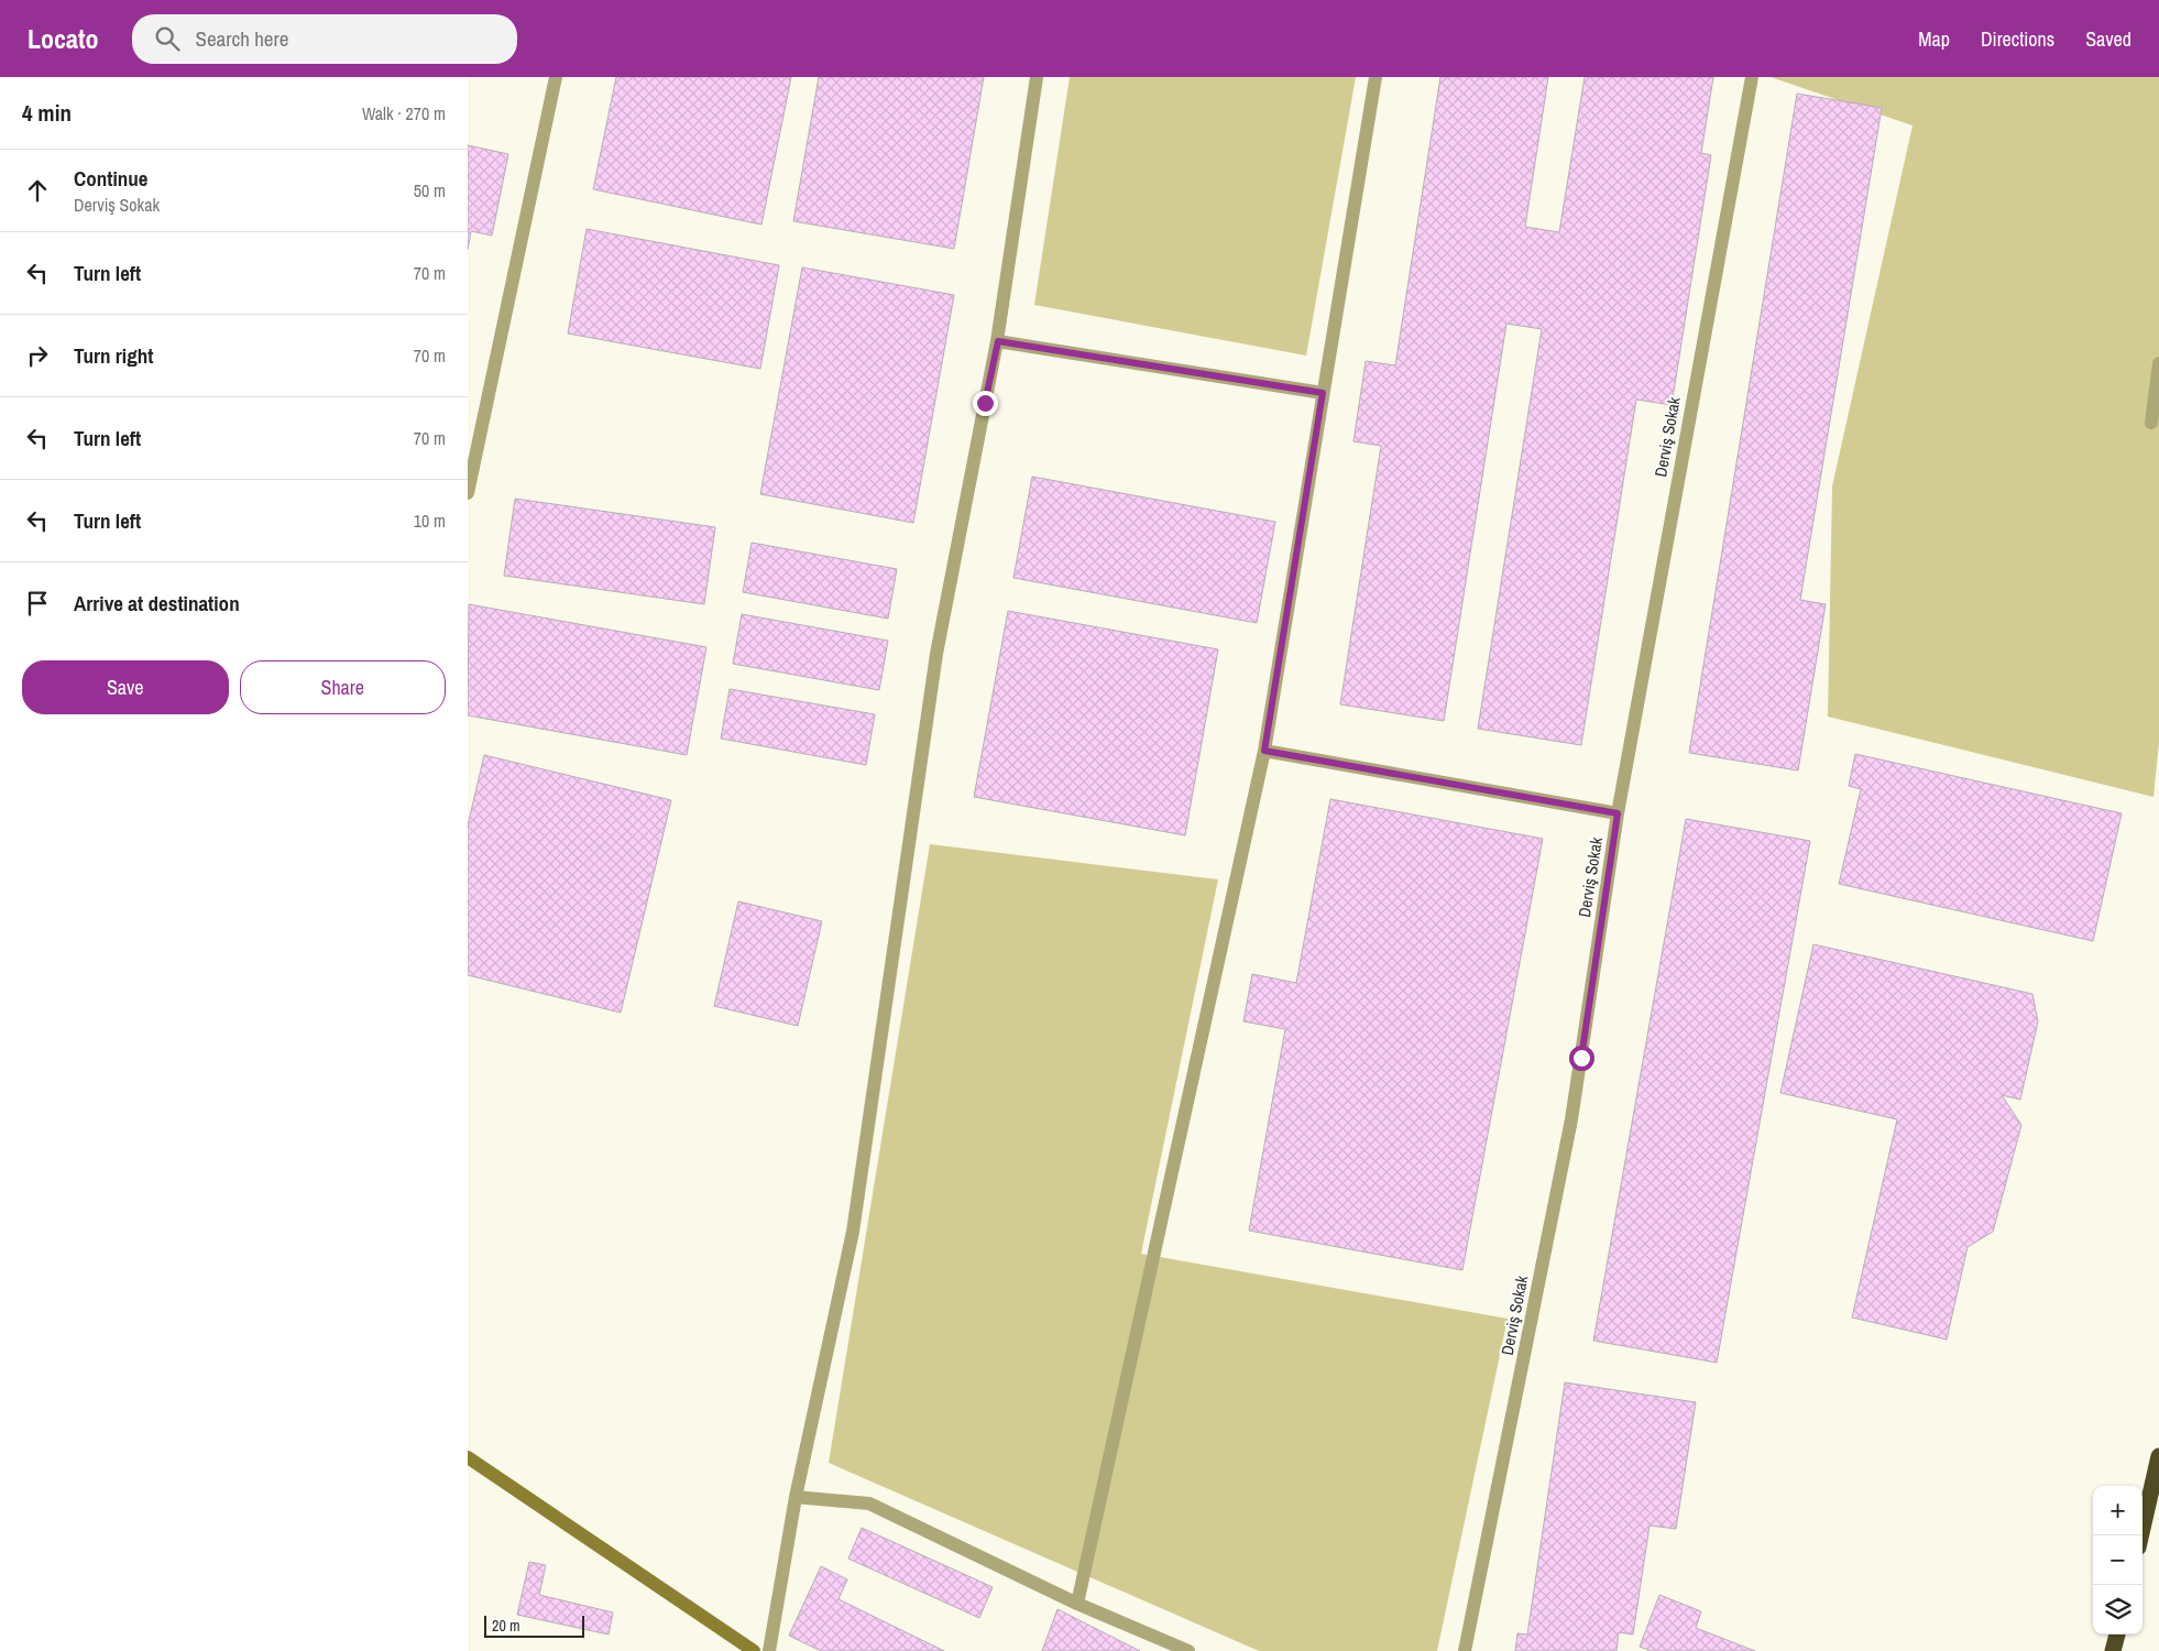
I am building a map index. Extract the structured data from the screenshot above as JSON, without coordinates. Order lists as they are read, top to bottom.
{
  "streets": {
    "street": ["Derviş Sokak"]
  },
  "scale_bar": "20 m",
  "page": {
    "header": "Locato",
    "search": "Search here",
    "nav": ["Map", "Directions", "Saved"],
    "heading": ["4 min", "Walk · 270 m"],
    "list": [
      ["Continue", "Derviş Sokak", "50 m"],
      ["Turn left", "70 m"],
      ["Turn right", "70 m"],
      ["Turn left", "70 m"],
      ["Turn left", "10 m"],
      "Arrive at destination"
    ],
    "buttons": ["Save", "Share"],
    "map_buttons": ["+", "−"],
    "scale": "20 m"
  }
}
